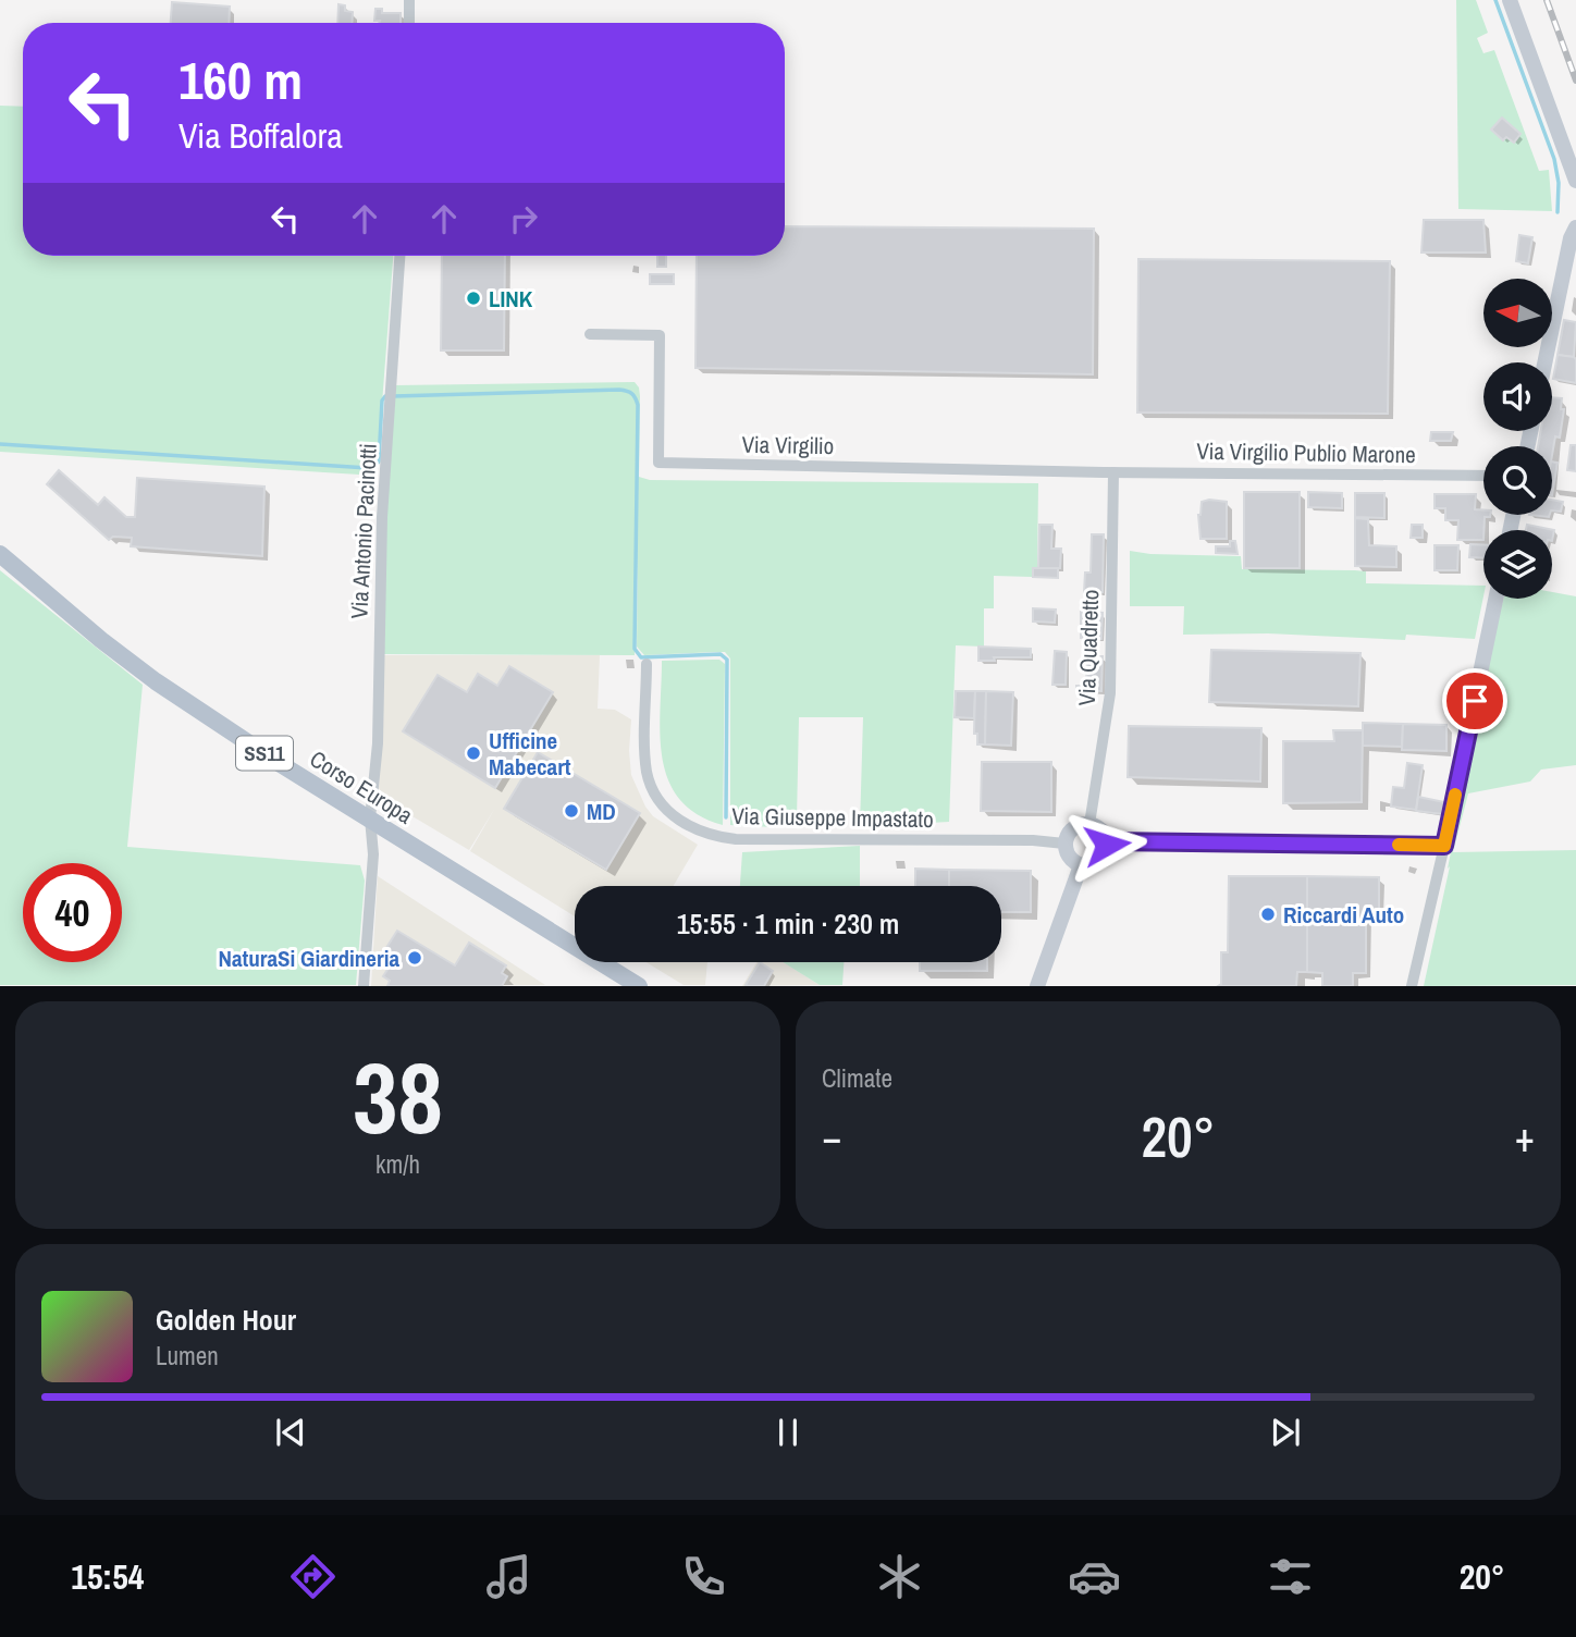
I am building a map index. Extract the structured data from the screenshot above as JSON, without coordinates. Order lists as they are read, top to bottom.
{
  "streets": {
    "main road": ["SS11", "Corso Europa"],
    "street": [
      "Via Virgilio",
      "Via Virgilio Publio Marone",
      "Via Antonio Pacinotti",
      "Via Quadretto",
      "Via Giuseppe Impastato"
    ]
  },
  "crossings": [
    ["Via Virgilio", "Via Virgilio Publio Marone"],
    ["Via Virgilio", "Via Quadretto"],
    ["Via Virgilio Publio Marone", "Via Quadretto"],
    ["Via Antonio Pacinotti", "Corso Europa"],
    ["Via Quadretto", "Via Giuseppe Impastato"]
  ],
  "places": [
    "LINK",
    "Ufficine Mabecart",
    "MD",
    "Riccardi Auto",
    "NaturaSi Giardineria"
  ],
  "north": "left",
  "page": {
    "turn": ["160 m", "Via Boffalora"],
    "limit": "40",
    "trip": "15:55 · 1 min · 230 m",
    "tile": [
      ["38", "km/h"],
      "Climate"
    ],
    "heat": ["−", "20°", "+"],
    "song": ["Golden Hour", "Lumen"],
    "tabs": ["15:54", "20°"]
  }
}
